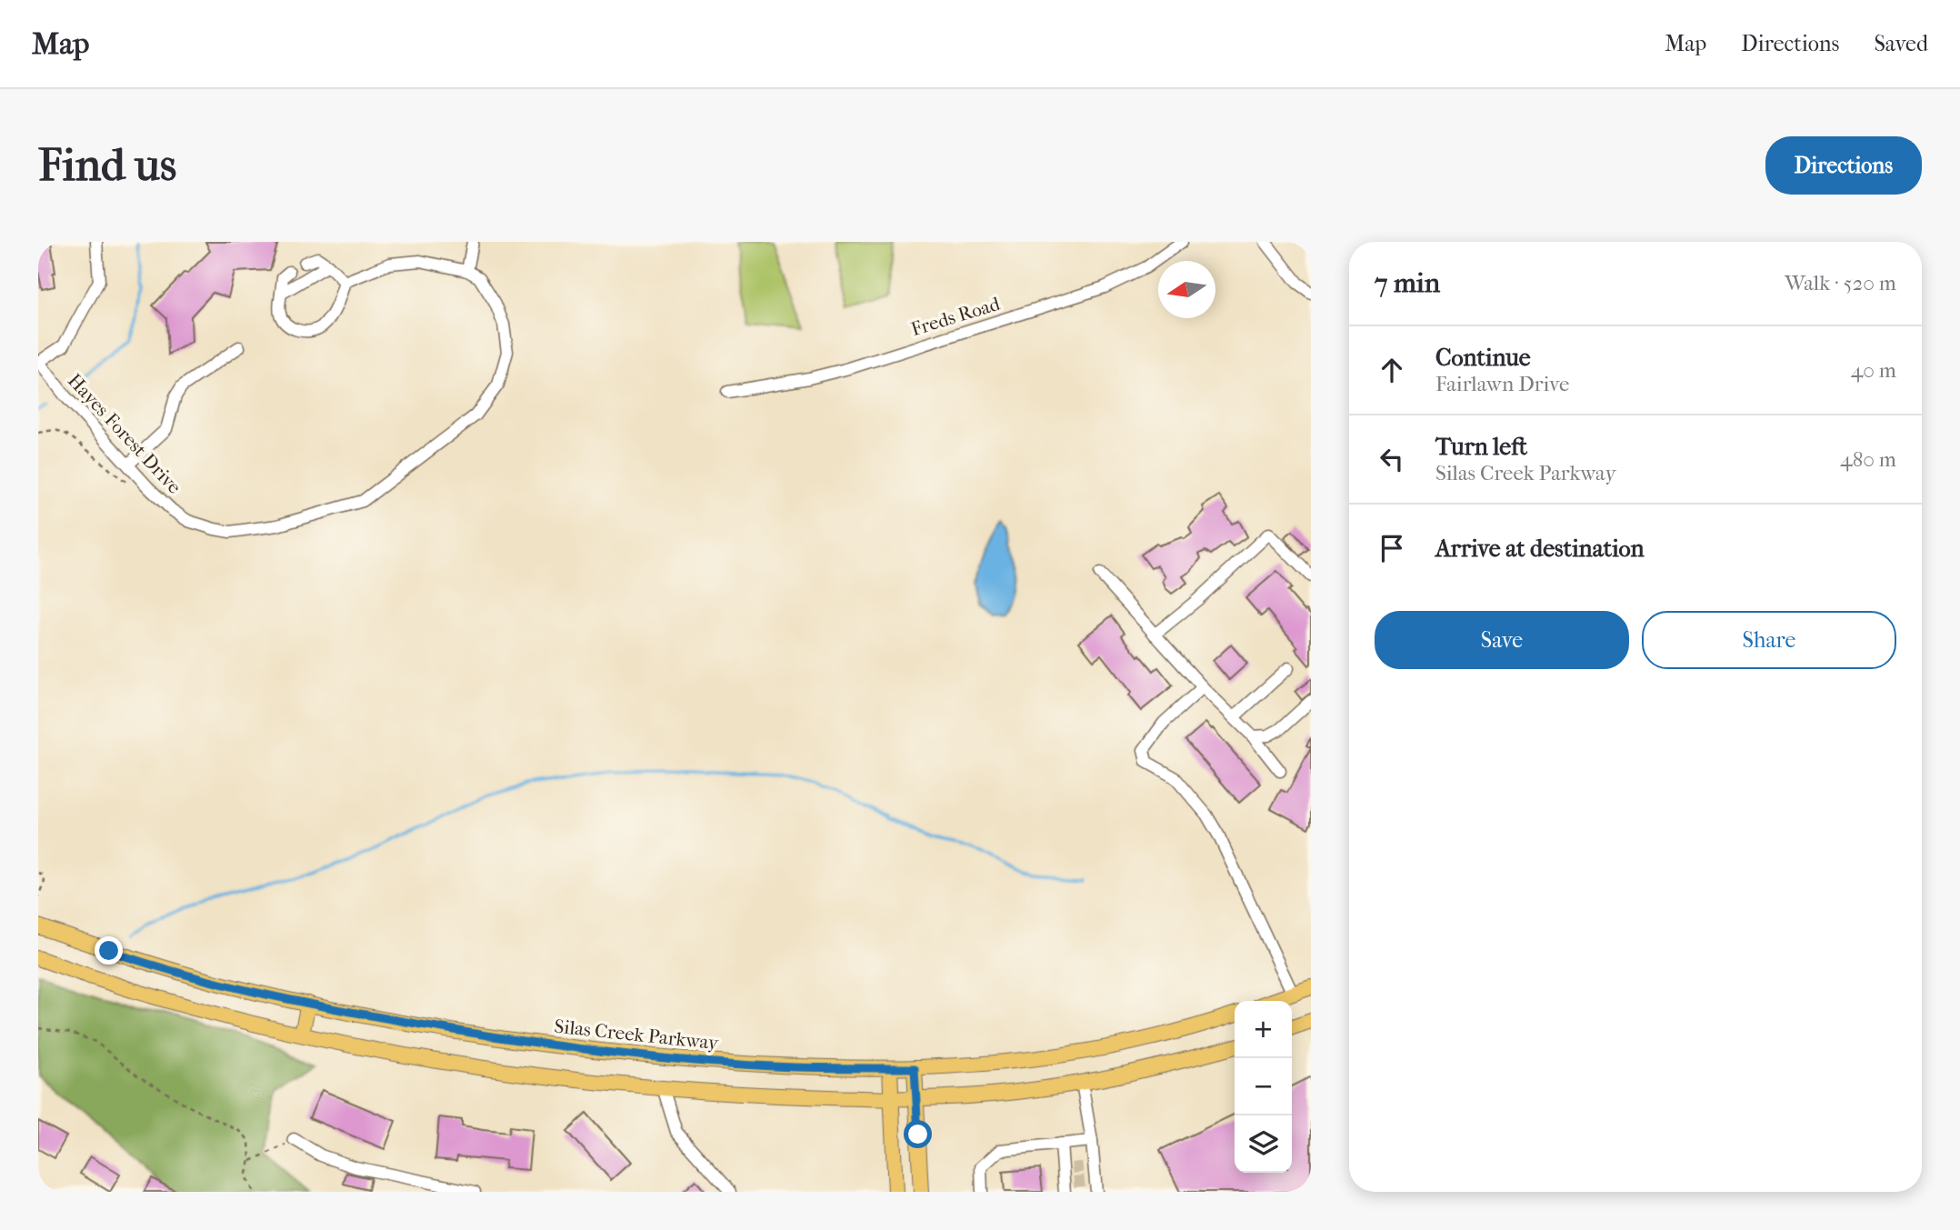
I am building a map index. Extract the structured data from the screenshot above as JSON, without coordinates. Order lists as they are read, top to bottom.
{
  "streets": {
    "main road": ["Silas Creek Parkway"],
    "street": ["Freds Road", "Hayes Forest Drive"]
  },
  "north": "left",
  "page": {
    "header": "Map",
    "nav": ["Map", "Directions", "Saved"],
    "buttons": [
      "Directions",
      ["Save", "Share"]
    ],
    "title": "Find us",
    "heading": ["7 min", "Walk · 520 m"],
    "list": [
      ["Continue", "Fairlawn Drive", "40 m"],
      ["Turn left", "Silas Creek Parkway", "480 m"],
      "Arrive at destination"
    ],
    "map_buttons": ["+", "−"]
  }
}
